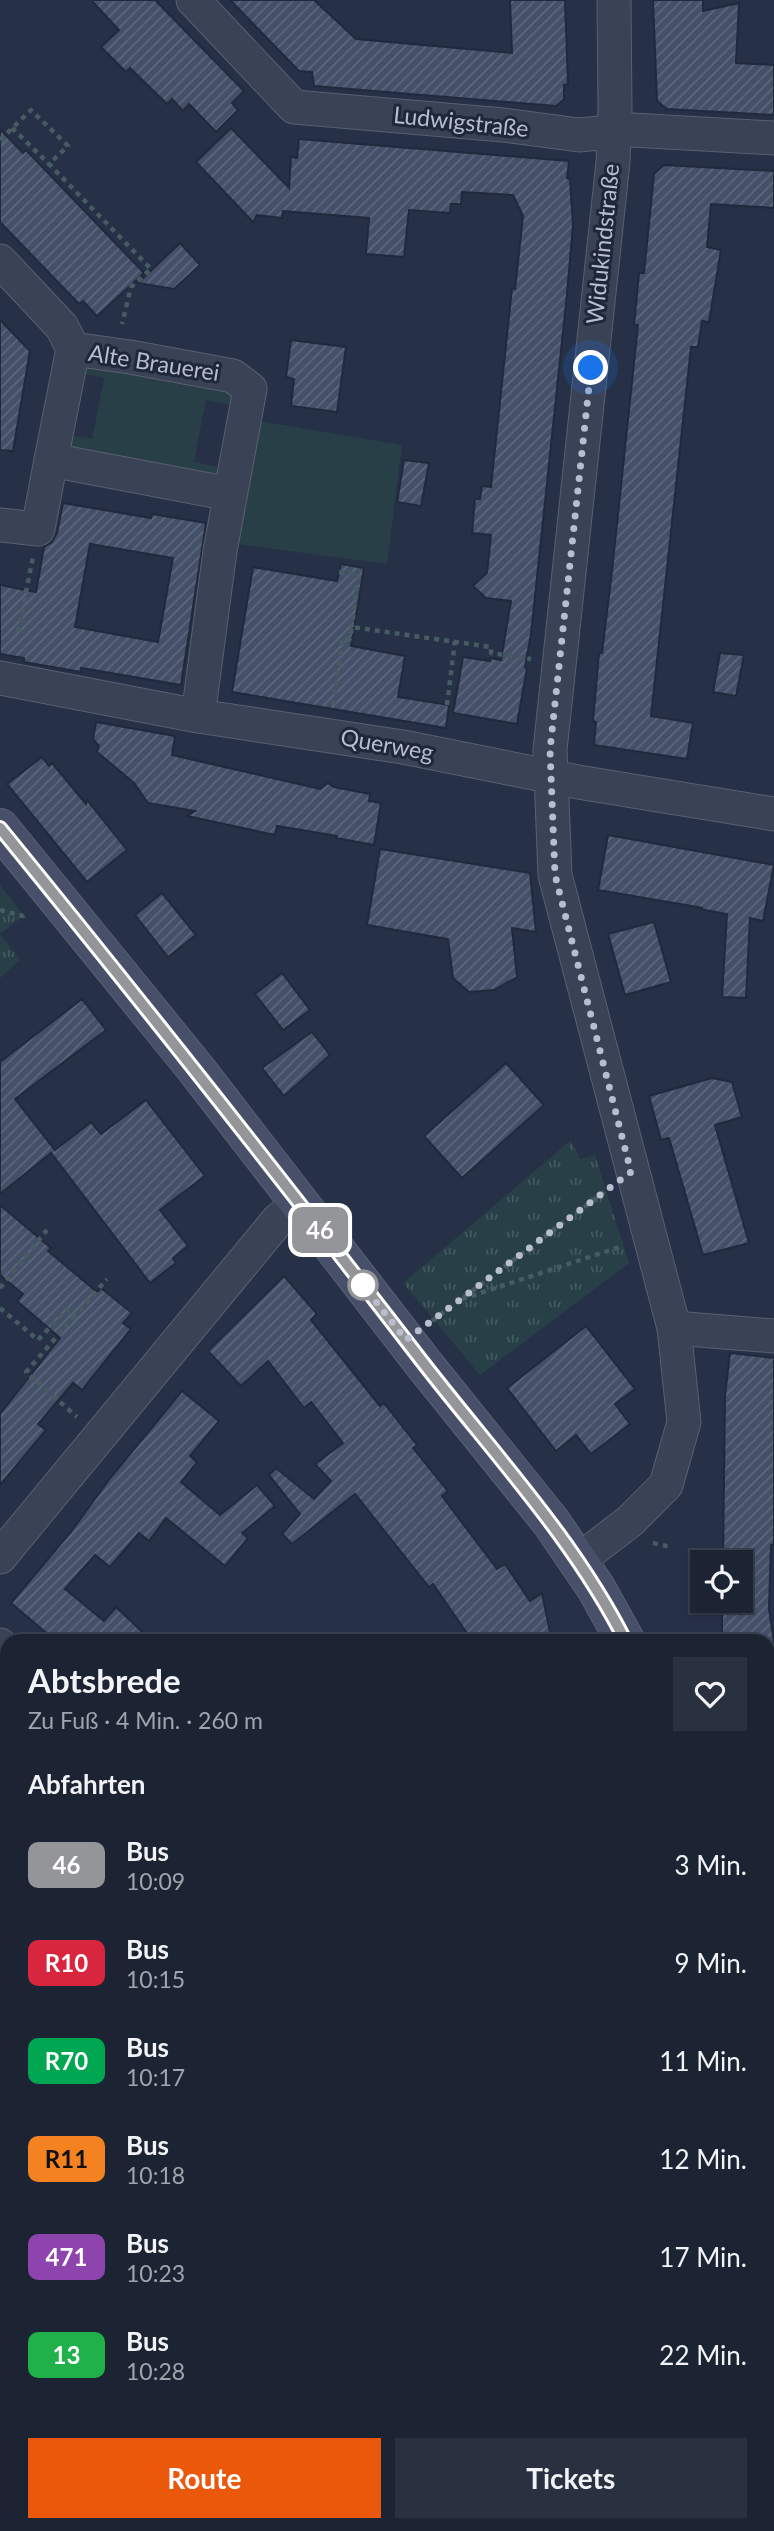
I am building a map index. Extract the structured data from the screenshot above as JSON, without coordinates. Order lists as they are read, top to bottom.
{
  "streets": {
    "street": [
      "Ludwigstraße",
      "Widukindstraße",
      "Alte Brauerei",
      "Querweg"
    ]
  },
  "crossings": [
    ["Ludwigstraße", "Widukindstraße"],
    ["Widukindstraße", "Querweg"],
    ["Alte Brauerei", "Querweg"]
  ],
  "lines": ["bus line 46"],
  "page": {
    "on_map": "46",
    "heading": [
      ["Abtsbrede", "Zu Fuß · 4 Min. · 260 m"],
      "Abfahrten"
    ],
    "list": [
      {
        "mark": "46",
        "name": "Bus",
        "note": "10:09",
        "value": "3 Min."
      },
      {
        "mark": "R10",
        "name": "Bus",
        "note": "10:15",
        "value": "9 Min."
      },
      {
        "mark": "R70",
        "name": "Bus",
        "note": "10:17",
        "value": "11 Min."
      },
      {
        "mark": "R11",
        "name": "Bus",
        "note": "10:18",
        "value": "12 Min."
      },
      {
        "mark": "471",
        "name": "Bus",
        "note": "10:23",
        "value": "17 Min."
      },
      {
        "mark": "13",
        "name": "Bus",
        "note": "10:28",
        "value": "22 Min."
      }
    ],
    "buttons": ["Route", "Tickets"]
  }
}
